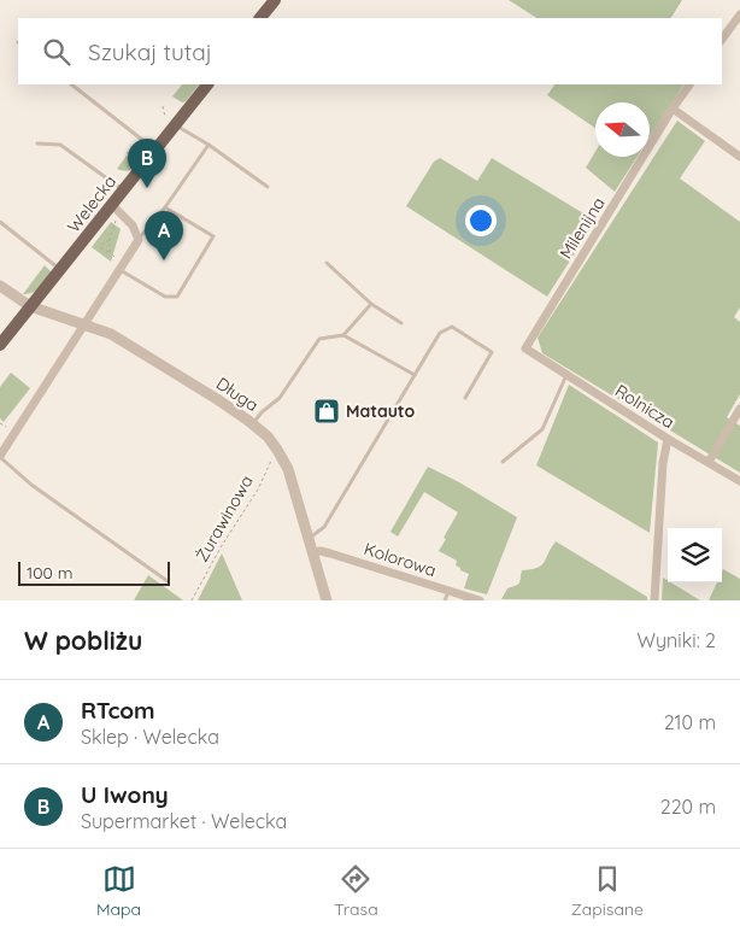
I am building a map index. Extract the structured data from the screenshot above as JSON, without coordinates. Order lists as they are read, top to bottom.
{
  "streets": {
    "main road": ["Welecka"],
    "street": [
      "Milenijna",
      "Długa",
      "Rolnicza",
      "Kolorowa"
    ],
    "path": ["Żurawinowa"]
  },
  "crossings": [
    ["Welecka", "Długa"],
    ["Milenijna", "Rolnicza"],
    ["Długa", "Żurawinowa"],
    ["Długa", "Kolorowa"]
  ],
  "places": {
    "shop": ["Matauto"]
  },
  "scale_bar": "100 m",
  "north": "left",
  "page": {
    "search": "Szukaj tutaj",
    "pins": ["B", "A"],
    "scale": "100 m",
    "heading": ["W pobliżu", "Wyniki: 2"],
    "list": [
      {
        "mark": "A",
        "name": "RTcom",
        "note": "Sklep · Welecka",
        "value": "210 m"
      },
      {
        "mark": "B",
        "name": "U Iwony",
        "note": "Supermarket · Welecka",
        "value": "220 m"
      }
    ],
    "nav": ["Mapa", "Trasa", "Zapisane"]
  }
}
